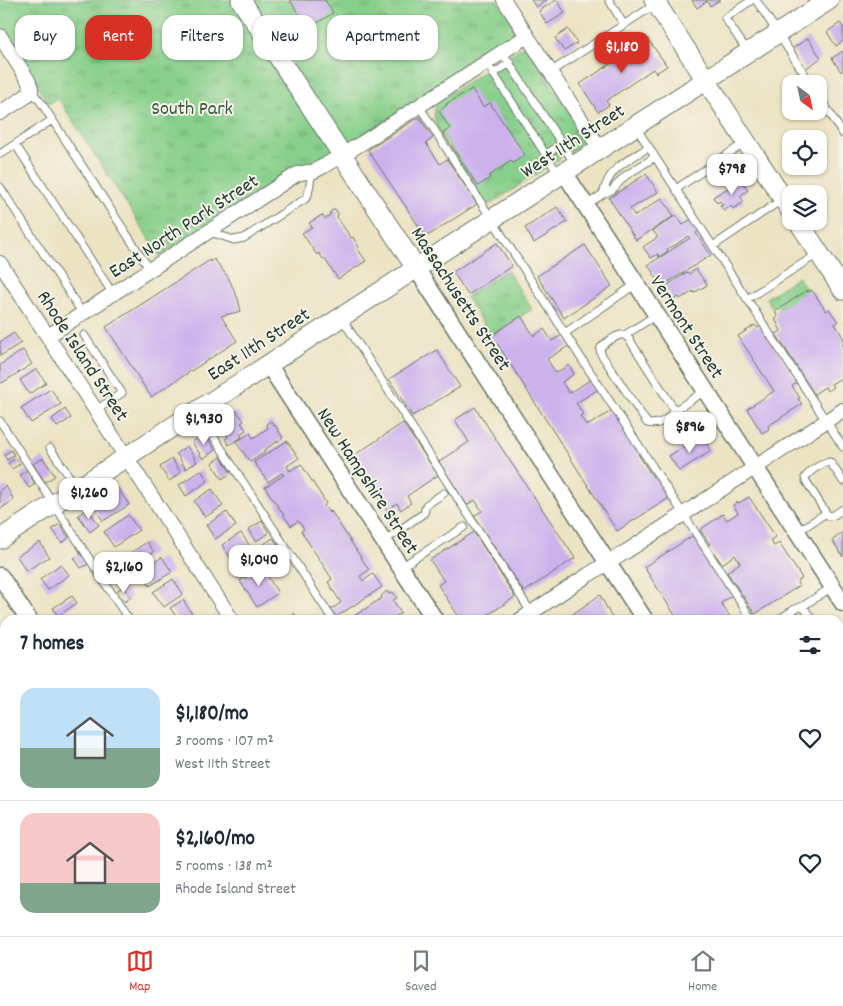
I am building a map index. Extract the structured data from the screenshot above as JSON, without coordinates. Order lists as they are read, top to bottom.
{
  "streets": {
    "main road": ["West 11th Street", "Massachusetts Street", "East 11th Street"],
    "street": [
      "East North Park Street",
      "Vermont Street",
      "Rhode Island Street",
      "New Hampshire Street"
    ]
  },
  "crossings": [
    ["West 11th Street", "Massachusetts Street"],
    ["West 11th Street", "Vermont Street"],
    ["West 11th Street", "East 11th Street"],
    ["East North Park Street", "Massachusetts Street"],
    ["East North Park Street", "Rhode Island Street"],
    ["Massachusetts Street", "East 11th Street"],
    ["East 11th Street", "Rhode Island Street"],
    ["East 11th Street", "New Hampshire Street"]
  ],
  "parks": ["South Park"],
  "north": "bottom right",
  "page": {
    "chip": [
      "Buy",
      "Rent",
      "Filters",
      "New",
      "Apartment"
    ],
    "price": [
      "$1,180",
      "$798",
      "$1,930",
      "$896",
      "$1,260",
      "$1,040",
      "$2,160"
    ],
    "heading": "7 homes",
    "list": [
      {
        "name": "$1,180/mo",
        "note": "3 rooms · 107 m² · West 11th Street"
      },
      {
        "name": "$2,160/mo",
        "note": "5 rooms · 138 m² · Rhode Island Street"
      }
    ],
    "tabs": ["Map", "Saved", "Home"]
  }
}
